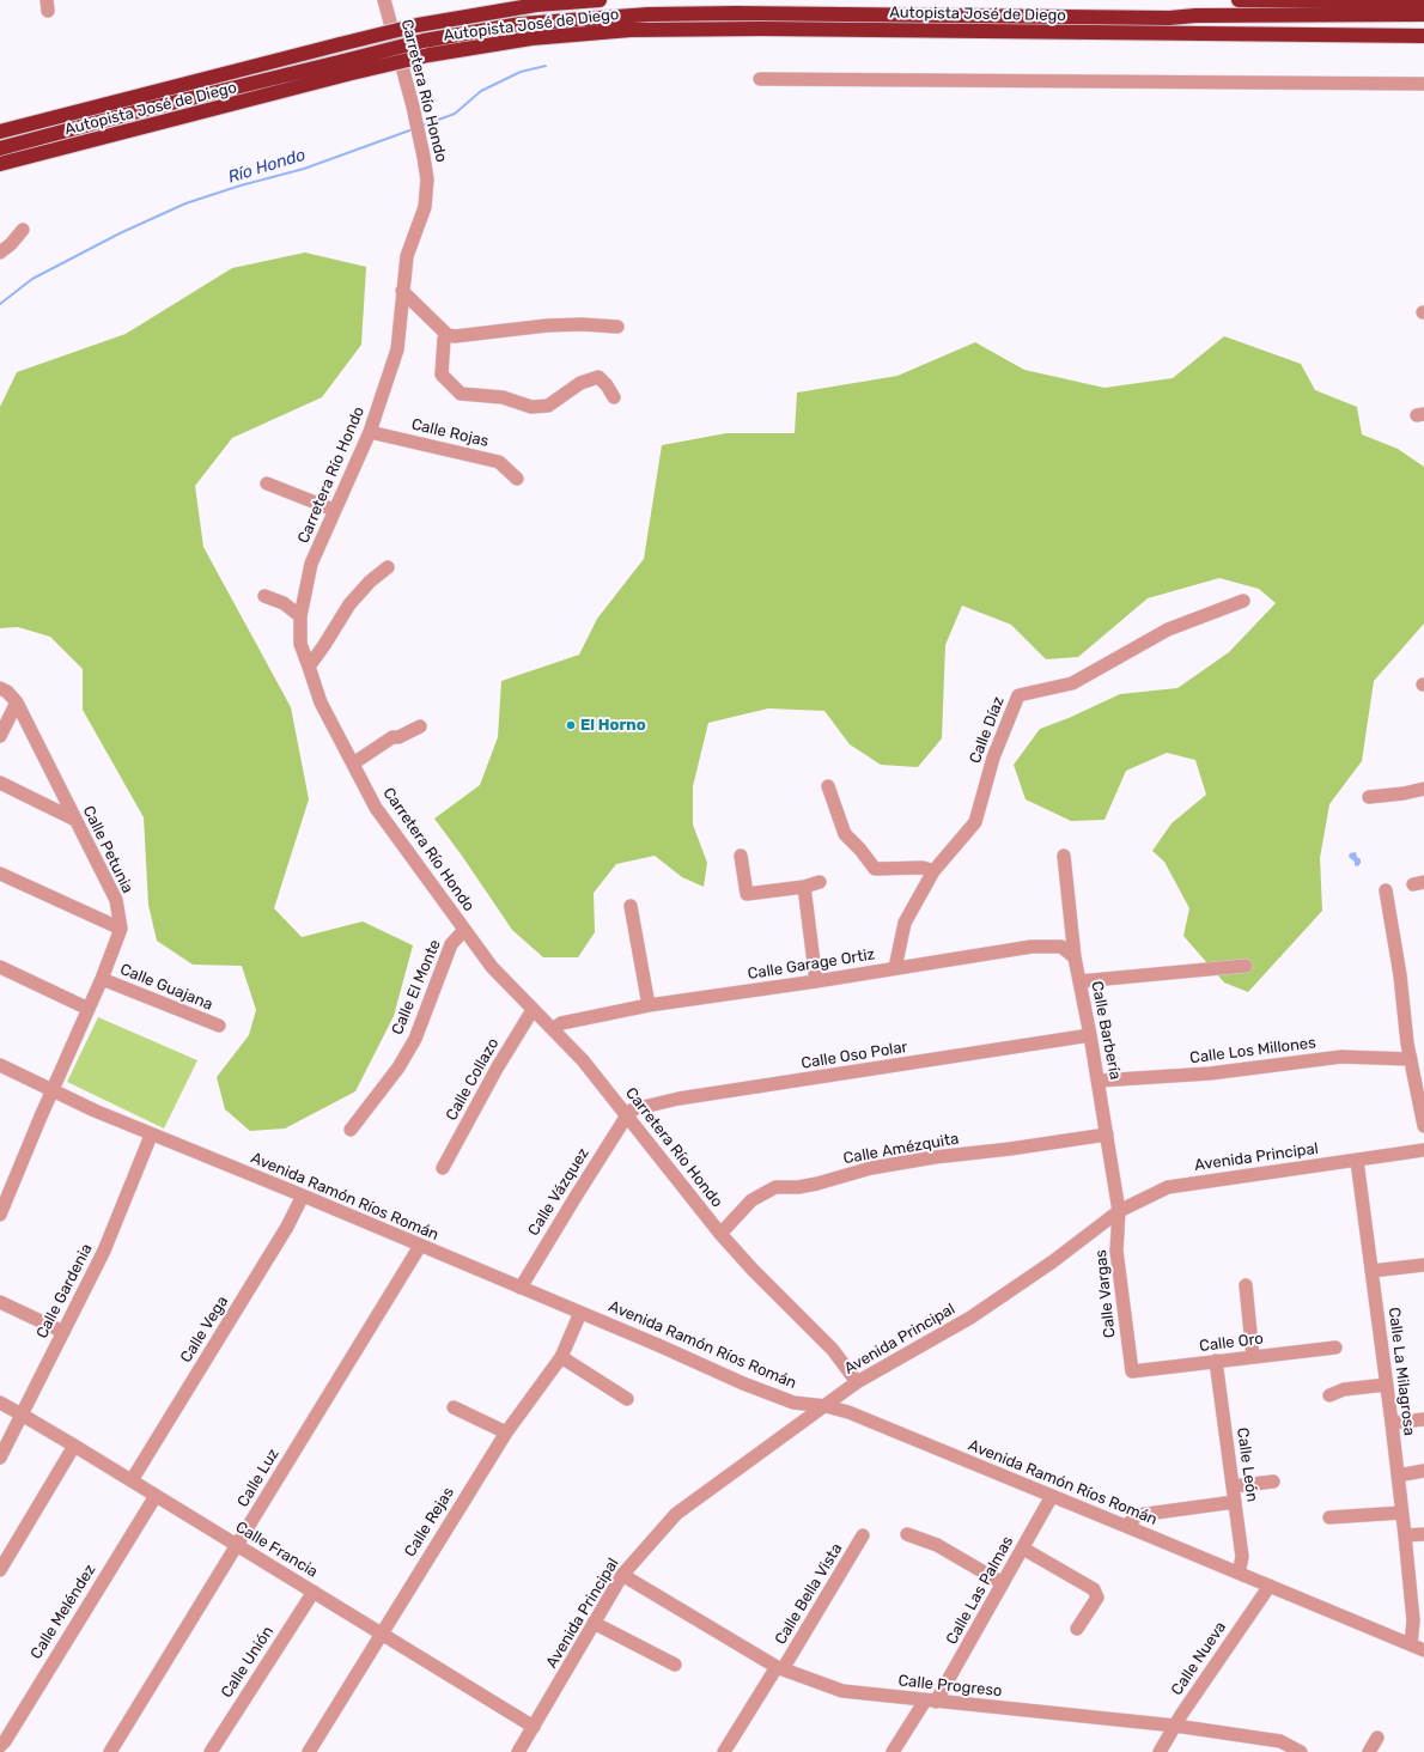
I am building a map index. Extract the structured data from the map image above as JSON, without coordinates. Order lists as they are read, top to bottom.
{
  "streets": {
    "highway": ["Autopista José de Diego"],
    "street": [
      "Carretera Río Hondo",
      "Calle Rojas",
      "Calle Díaz",
      "Calle Petunia",
      "Calle Garage Ortiz",
      "Calle Guajana",
      "Calle El Monte",
      "Calle Barbería",
      "Calle Los Millones",
      "Calle Oso Polar",
      "Calle Collazo",
      "Calle Amézquita",
      "Avenida Principal",
      "Calle Vázquez",
      "Avenida Ramón Ríos Román",
      "Calle Gardenia",
      "Calle Vargas",
      "Calle Vega",
      "Calle Oro",
      "Calle La Milagrosa",
      "Calle León",
      "Calle Luz",
      "Calle Rejas",
      "Calle Francia",
      "Calle Las Palmas",
      "Calle Bella Vista",
      "Calle Meléndez",
      "Calle Nueva",
      "Calle Unión",
      "Calle Progreso"
    ]
  },
  "crossings": [
    ["Carretera Río Hondo", "Calle Rojas"],
    ["Carretera Río Hondo", "Calle Garage Ortiz"],
    ["Carretera Río Hondo", "Calle El Monte"],
    ["Carretera Río Hondo", "Calle Oso Polar"],
    ["Carretera Río Hondo", "Calle Collazo"],
    ["Carretera Río Hondo", "Calle Amézquita"],
    ["Carretera Río Hondo", "Avenida Principal"],
    ["Carretera Río Hondo", "Calle Vázquez"],
    ["Calle Díaz", "Calle Garage Ortiz"],
    ["Calle Garage Ortiz", "Calle Barbería"],
    ["Calle Barbería", "Calle Los Millones"],
    ["Calle Barbería", "Calle Oso Polar"],
    ["Calle Barbería", "Calle Amézquita"],
    ["Calle Barbería", "Avenida Principal"],
    ["Calle Barbería", "Calle Vargas"],
    ["Calle Oso Polar", "Calle Vázquez"],
    ["Avenida Principal", "Avenida Ramón Ríos Román"],
    ["Avenida Principal", "Calle Vargas"],
    ["Avenida Principal", "Calle La Milagrosa"],
    ["Avenida Principal", "Calle Francia"],
    ["Avenida Principal", "Calle Progreso"],
    ["Calle Vázquez", "Avenida Ramón Ríos Román"],
    ["Avenida Ramón Ríos Román", "Calle Gardenia"],
    ["Avenida Ramón Ríos Román", "Calle Vega"],
    ["Avenida Ramón Ríos Román", "Calle La Milagrosa"],
    ["Avenida Ramón Ríos Román", "Calle León"],
    ["Avenida Ramón Ríos Román", "Calle Luz"],
    ["Avenida Ramón Ríos Román", "Calle Rejas"],
    ["Avenida Ramón Ríos Román", "Calle Las Palmas"],
    ["Avenida Ramón Ríos Román", "Calle Nueva"],
    ["Calle Gardenia", "Calle Francia"],
    ["Calle Vargas", "Calle Oro"],
    ["Calle Vega", "Calle Francia"],
    ["Calle Oro", "Calle León"],
    ["Calle Luz", "Calle Francia"],
    ["Calle Rejas", "Calle Francia"],
    ["Calle Francia", "Calle Meléndez"],
    ["Calle Francia", "Calle Unión"],
    ["Calle Las Palmas", "Calle Progreso"],
    ["Calle Bella Vista", "Calle Progreso"],
    ["Calle Nueva", "Calle Progreso"]
  ],
  "water": ["Río Hondo"],
  "places": ["El Horno"]
}
